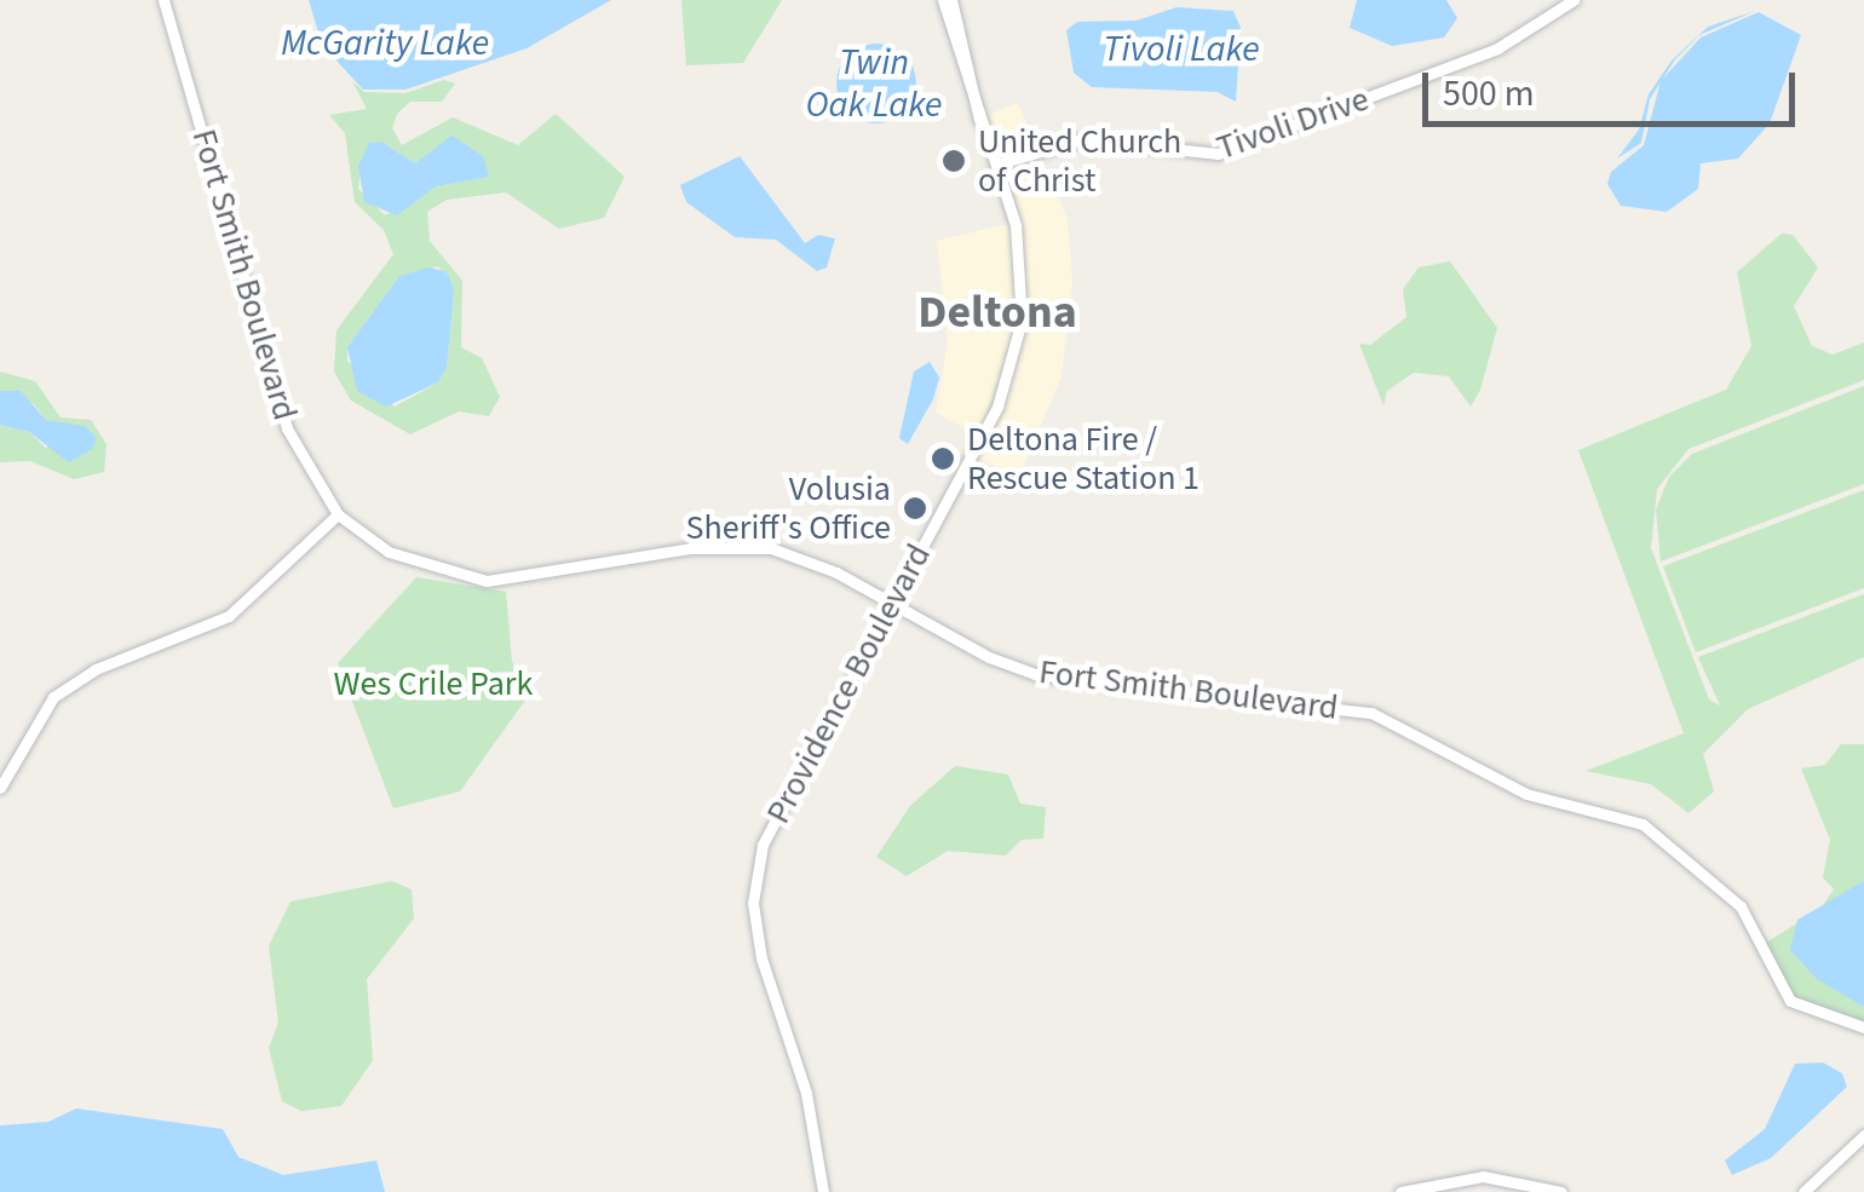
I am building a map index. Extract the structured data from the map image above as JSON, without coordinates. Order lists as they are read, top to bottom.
{
  "streets": {
    "street": ["Tivoli Drive", "Fort Smith Boulevard", "Providence Boulevard"]
  },
  "crossings": [
    ["Tivoli Drive", "Providence Boulevard"],
    ["Fort Smith Boulevard", "Providence Boulevard"]
  ],
  "districts": ["Deltona"],
  "water": ["McGarity Lake", "Tivoli Lake", "Twin Oak Lake"],
  "parks": ["Wes Crile Park"],
  "places": ["United Church of Christ", "Deltona Fire / Rescue Station 1", "Volusia Sheriff's Office"],
  "scale_bar": "500 m"
}
